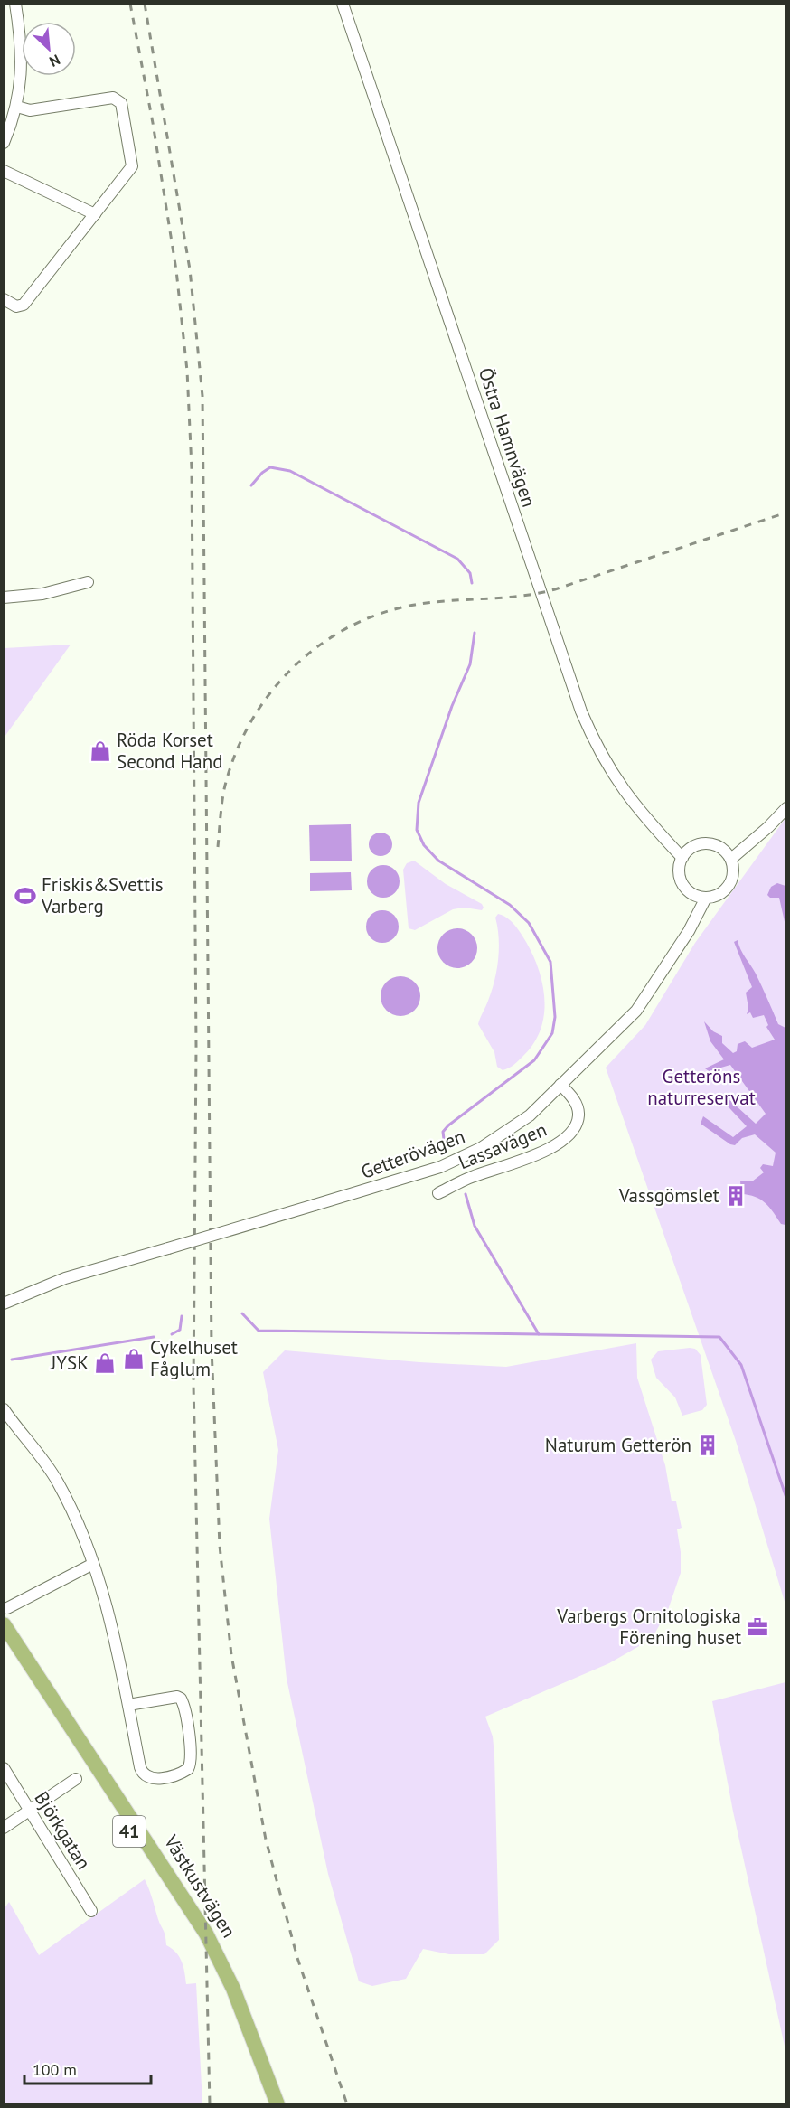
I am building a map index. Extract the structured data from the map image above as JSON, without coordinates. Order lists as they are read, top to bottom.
{
  "streets": {
    "main road": ["41", "Västkustvägen"],
    "street": [
      "Östra Hamnvägen",
      "Lassavägen",
      "Getterövägen",
      "Björkgatan"
    ]
  },
  "crossings": [
    ["Östra Hamnvägen", "Getterövägen"],
    ["Lassavägen", "Getterövägen"]
  ],
  "parks": ["Getteröns naturreservat"],
  "places": {
    "shop": ["Röda Korset Second Hand", "Cykelhuset Fåglum", "JYSK"],
    "sports": ["Friskis&Svettis Varberg"],
    "building": ["Vassgömslet", "Naturum Getterön"],
    "office": ["Varbergs Ornitologiska Förening huset"]
  },
  "scale_bar": "100 m",
  "north": "bottom right"
}
